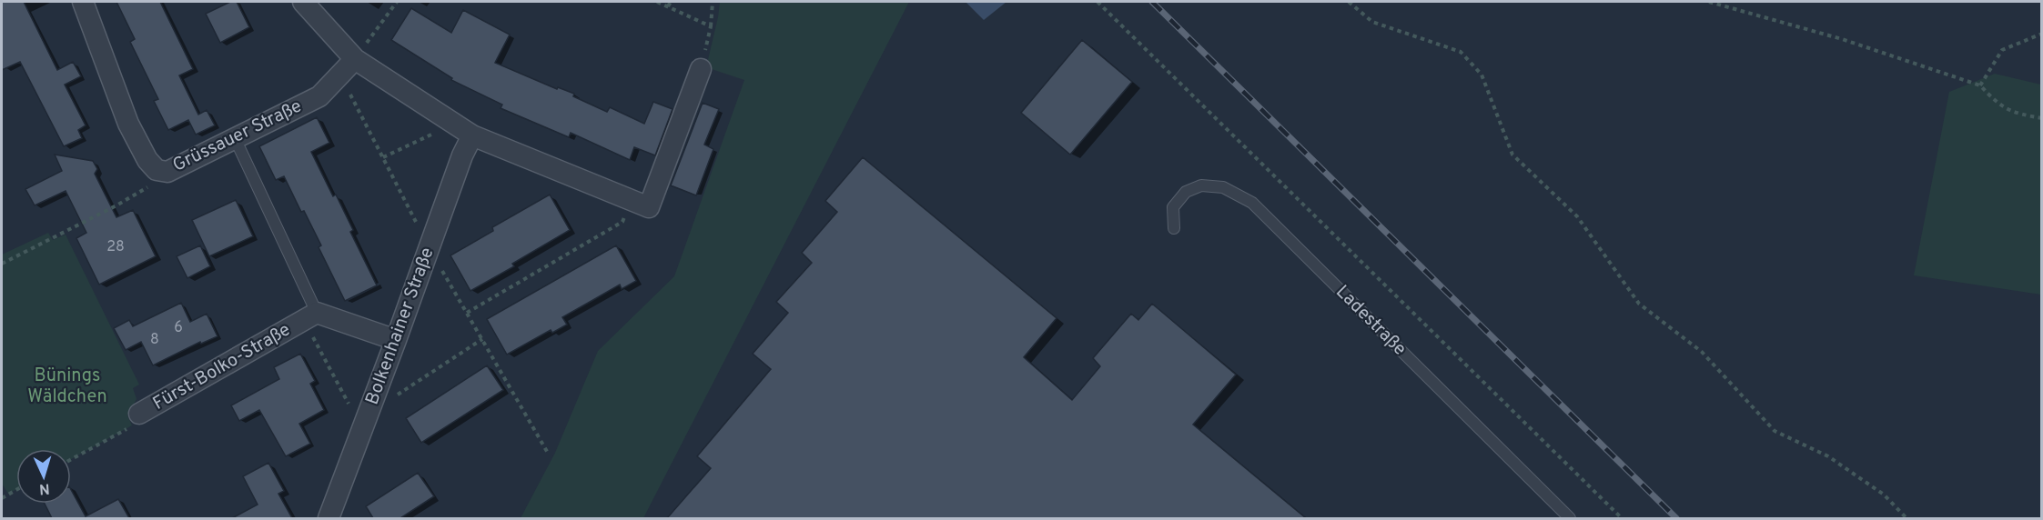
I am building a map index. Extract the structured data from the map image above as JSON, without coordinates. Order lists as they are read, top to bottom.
{
  "streets": {
    "street": ["Grüssauer Straße", "Bolkenhainer Straße", "Fürst-Bolko-Straße"],
    "lane": ["Ladestraße"]
  },
  "parks": ["Bünings Wäldchen"],
  "house_numbers": ["28", "6", "8"],
  "north": "bottom"
}
